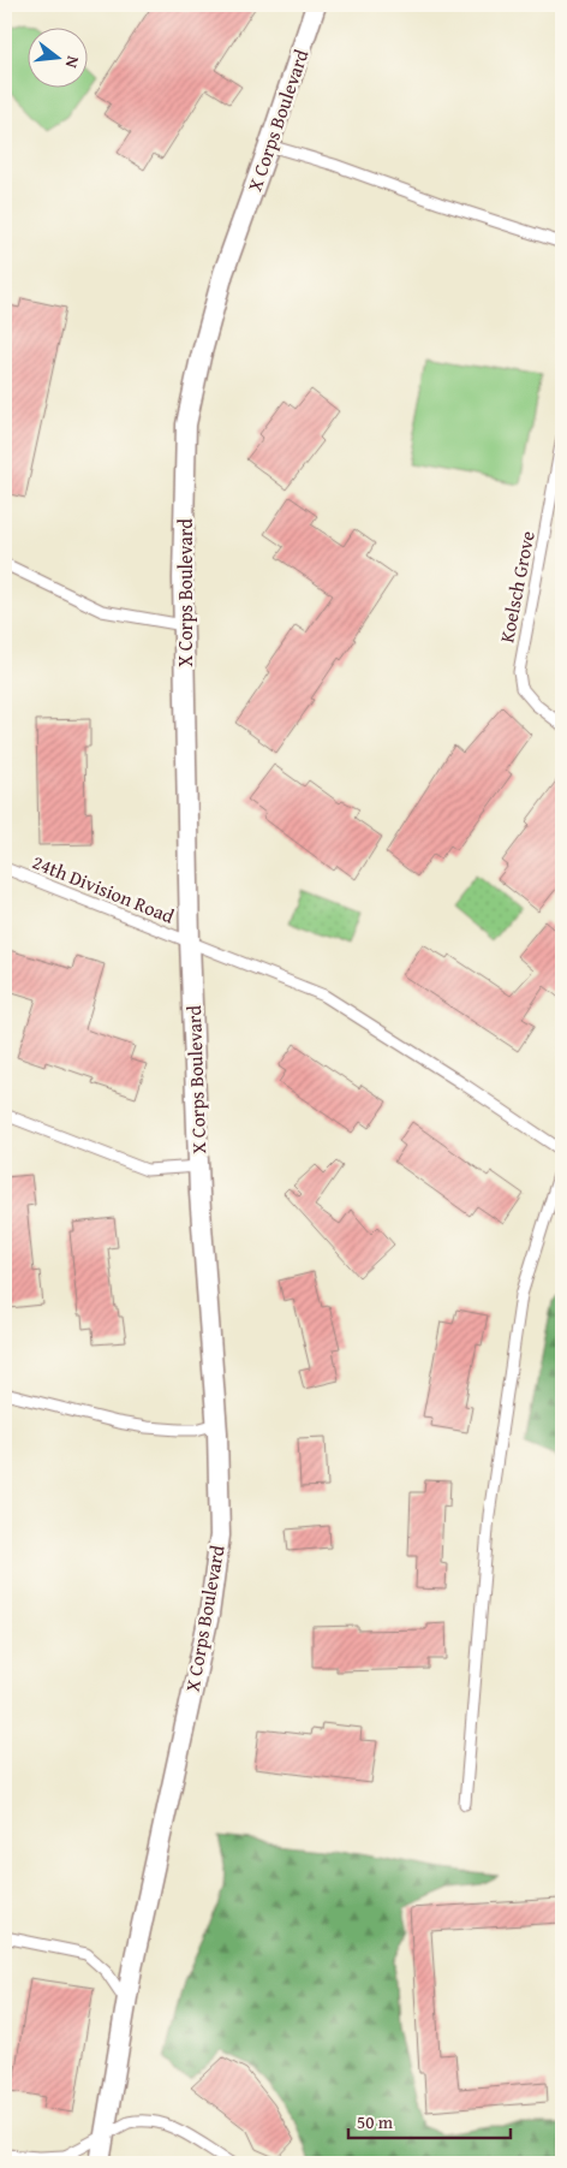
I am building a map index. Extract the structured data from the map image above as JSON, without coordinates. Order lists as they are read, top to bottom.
{
  "streets": {
    "street": ["X Corps Boulevard"],
    "lane": ["Koelsch Grove", "24th Division Road"]
  },
  "crossings": [
    ["X Corps Boulevard", "24th Division Road"]
  ],
  "scale_bar": "50 m",
  "north": "right"
}
